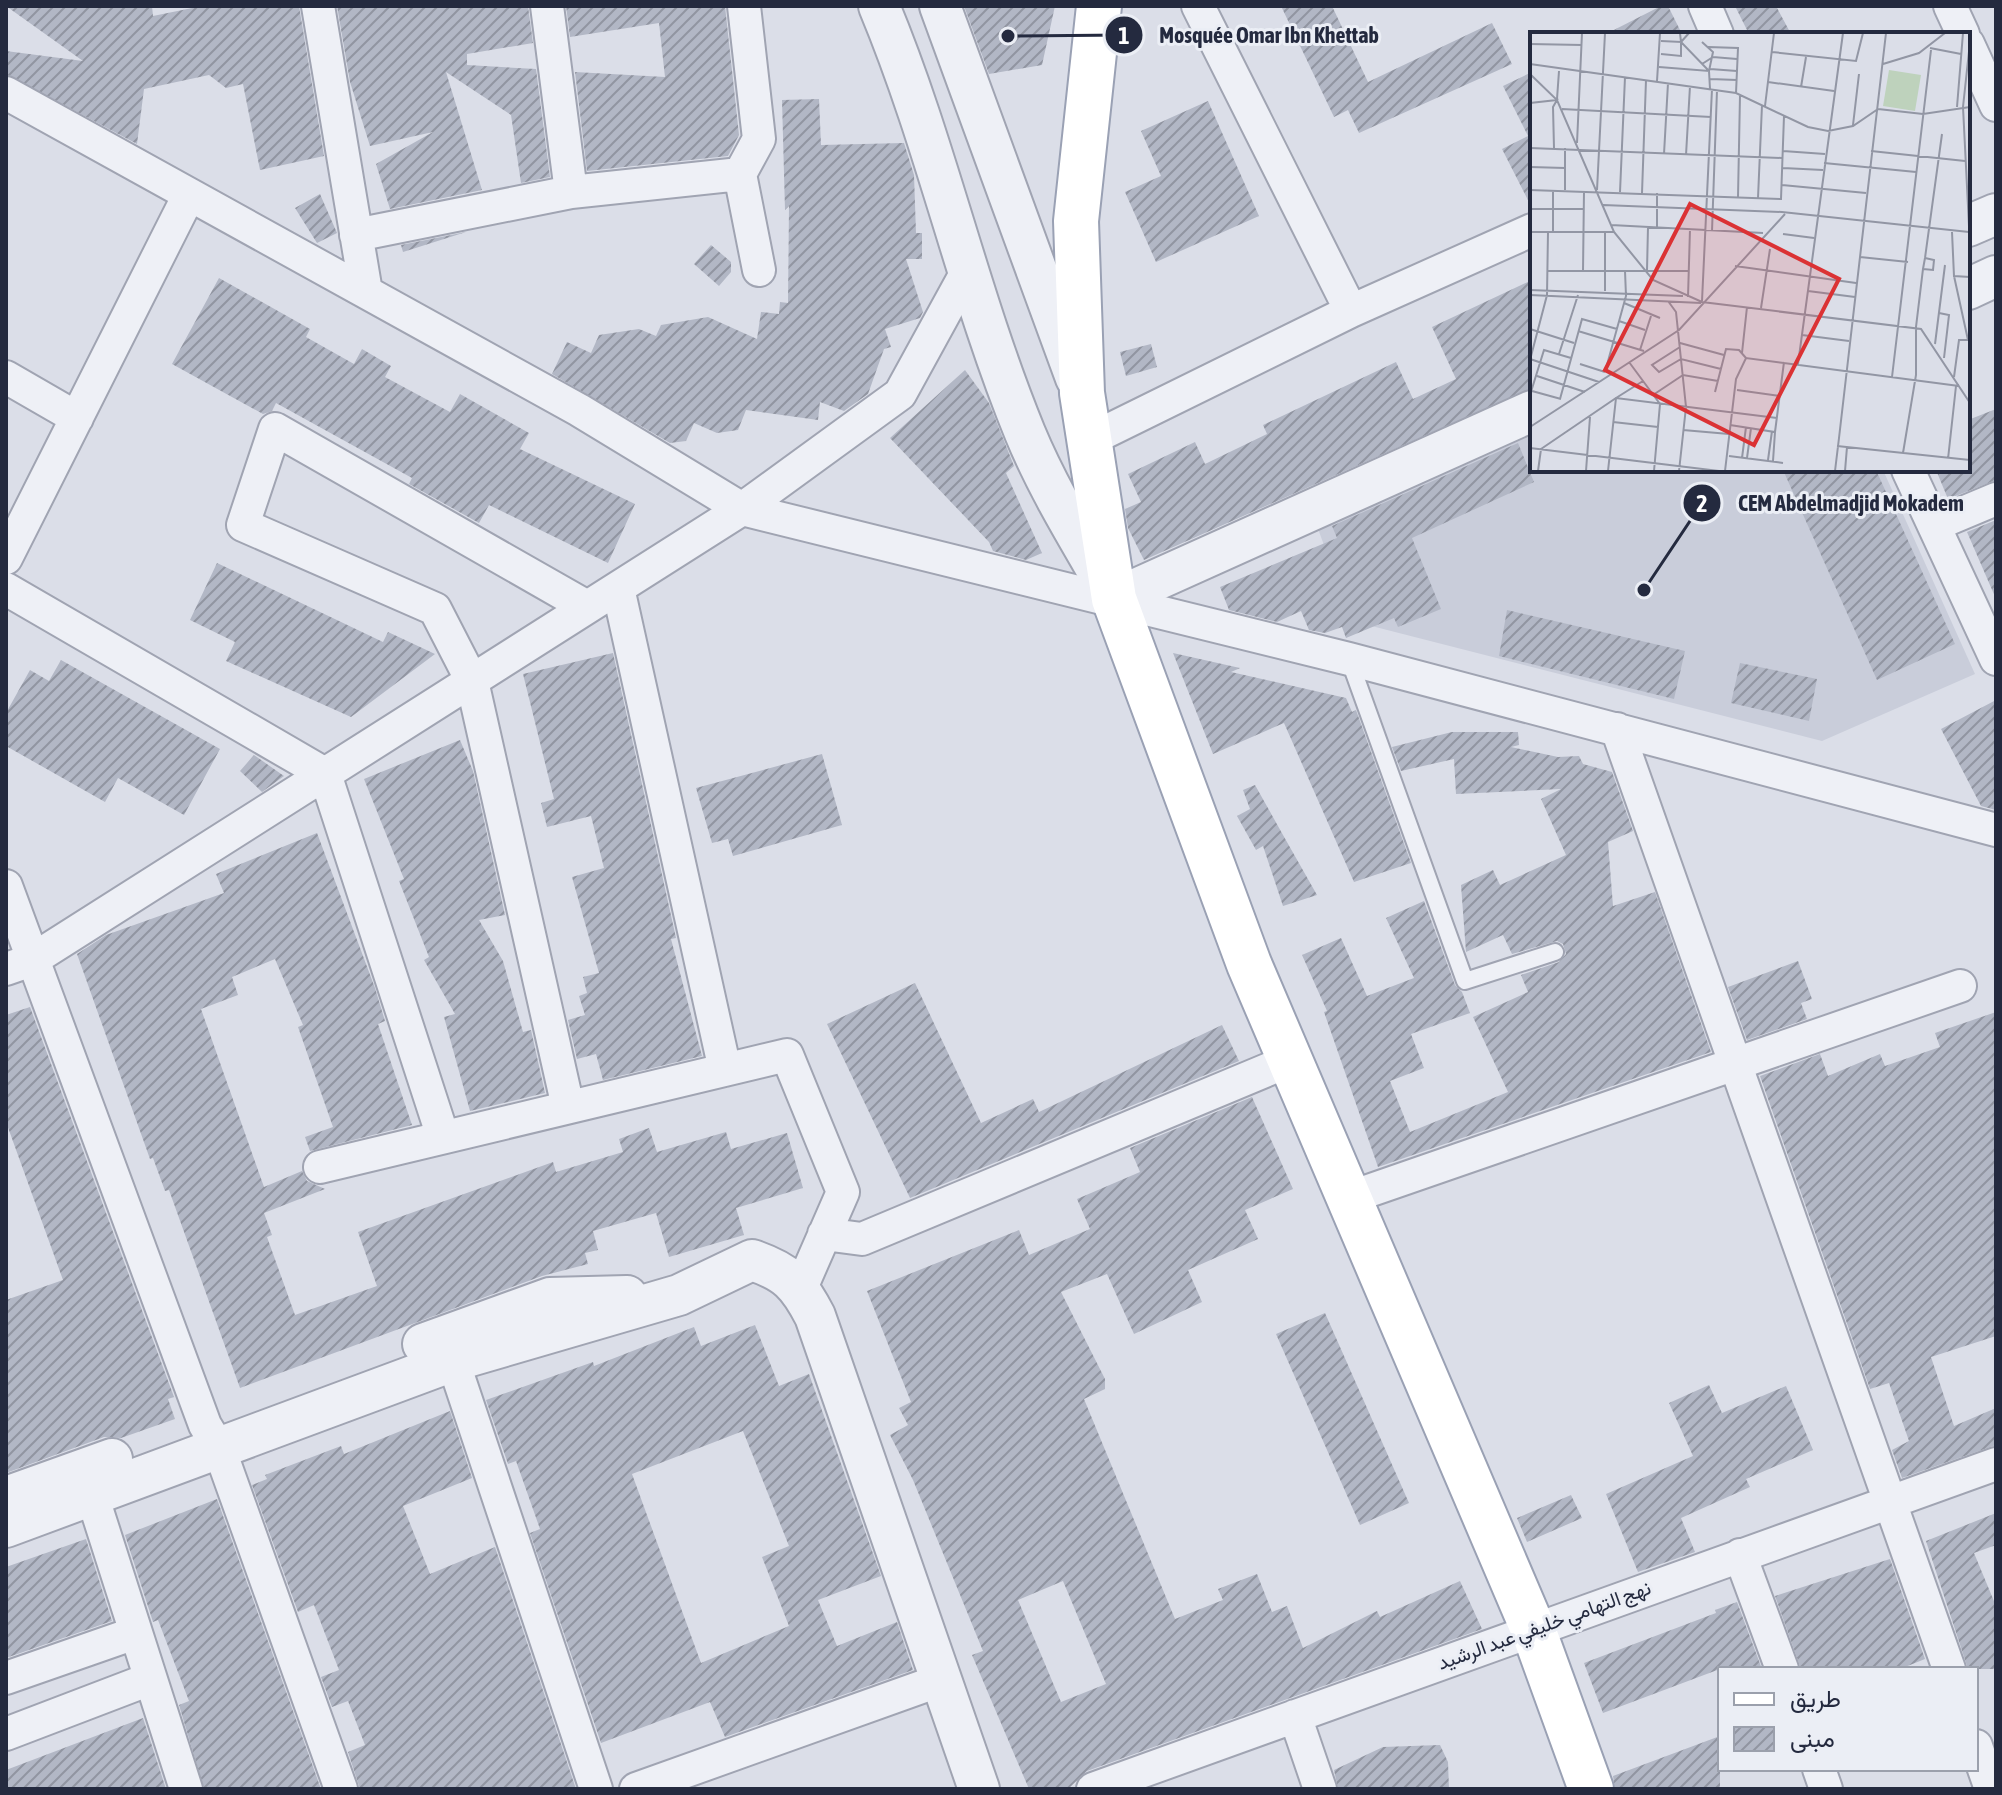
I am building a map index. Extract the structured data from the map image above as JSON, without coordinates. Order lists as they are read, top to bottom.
{
  "streets": {
    "street": ["نهج التهامي خليفي عبد الرشيد"]
  },
  "places": ["Mosquée Omar Ibn Khettab", "CEM Abdelmadjid Mokadem"],
  "legend": ["طريق", "مبنى"]
}
